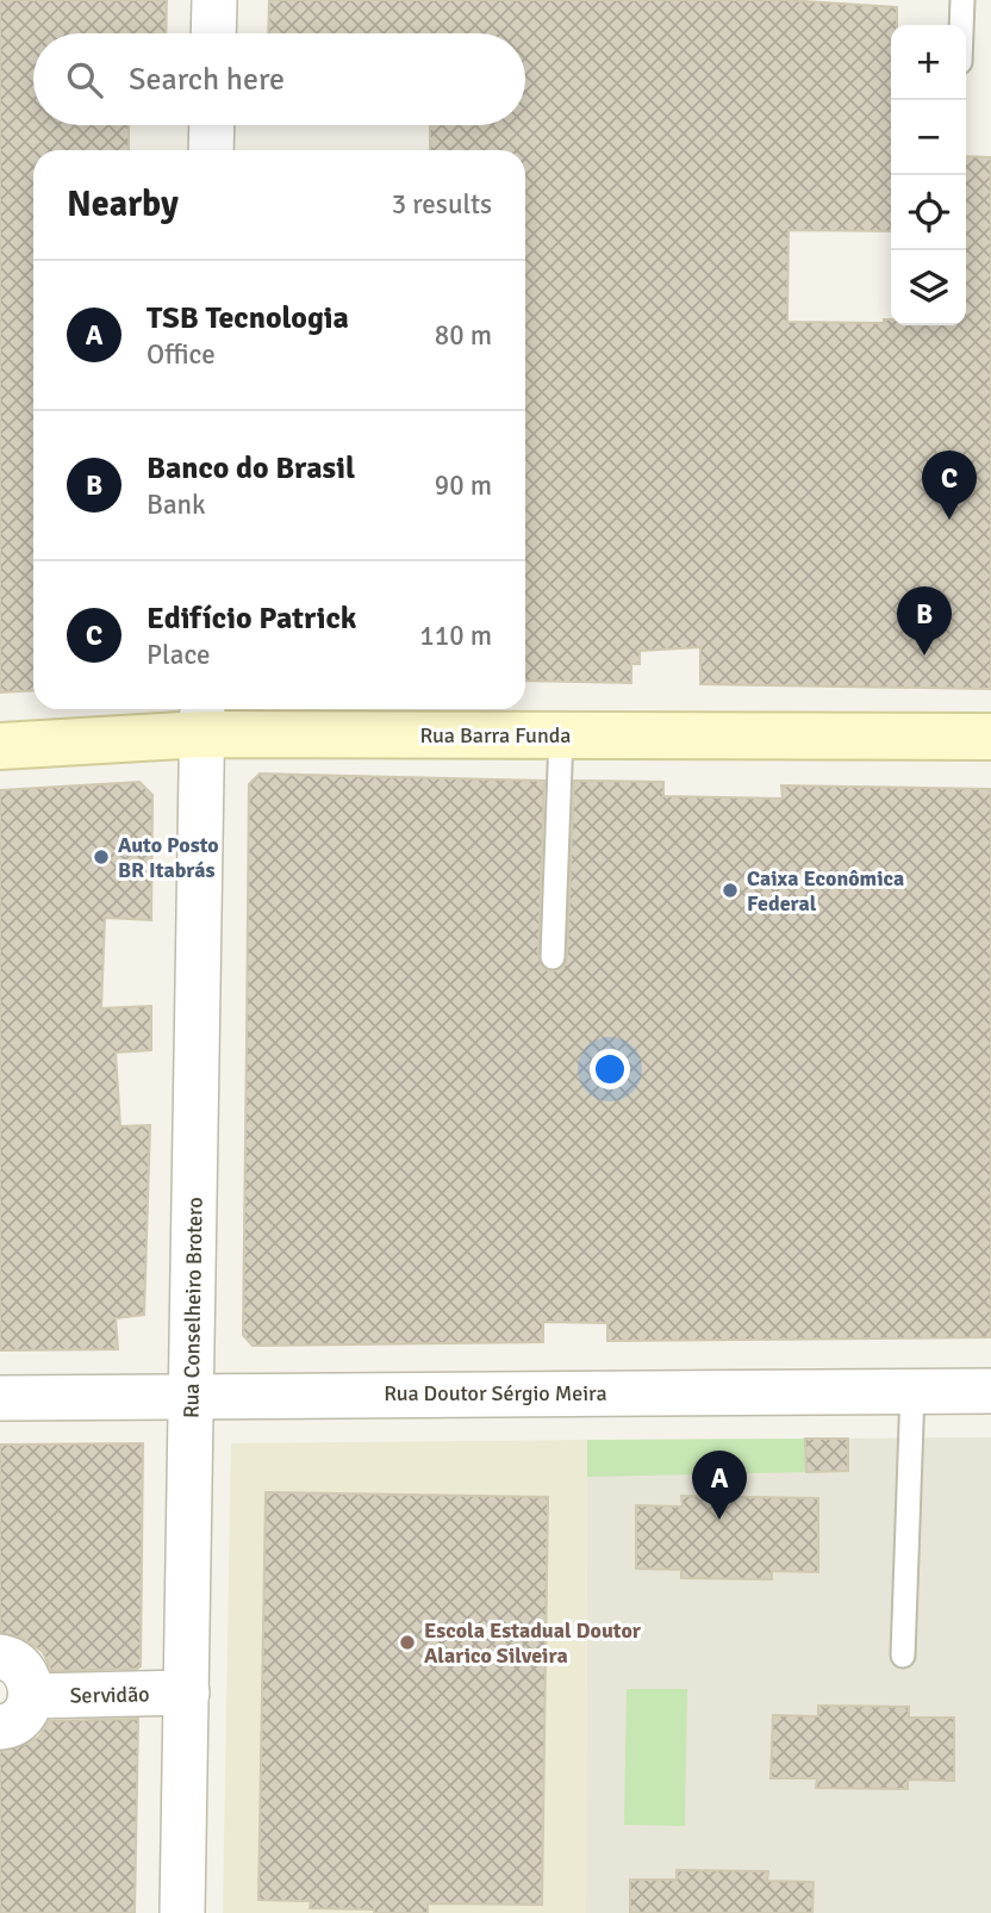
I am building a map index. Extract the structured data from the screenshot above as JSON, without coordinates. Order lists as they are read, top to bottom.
{
  "streets": {
    "street": [
      "Rua Barra Funda",
      "Rua Conselheiro Brotero",
      "Rua Doutor Sérgio Meira",
      "Servidão"
    ]
  },
  "crossings": [
    ["Rua Barra Funda", "Rua Conselheiro Brotero"],
    ["Rua Conselheiro Brotero", "Rua Doutor Sérgio Meira"],
    ["Rua Conselheiro Brotero", "Servidão"]
  ],
  "places": ["Auto Posto BR Itabrás", "Caixa Econômica Federal", "Escola Estadual Doutor Alarico Silveira"],
  "page": {
    "map_buttons": ["+", "−"],
    "search": "Search here",
    "heading": ["Nearby", "3 results"],
    "list": [
      {
        "mark": "A",
        "name": "TSB Tecnologia",
        "note": "Office",
        "value": "80 m"
      },
      {
        "mark": "B",
        "name": "Banco do Brasil",
        "note": "Bank",
        "value": "90 m"
      },
      {
        "mark": "C",
        "name": "Edifício Patrick",
        "note": "Place",
        "value": "110 m"
      }
    ],
    "pins": ["C", "B", "A"]
  }
}
